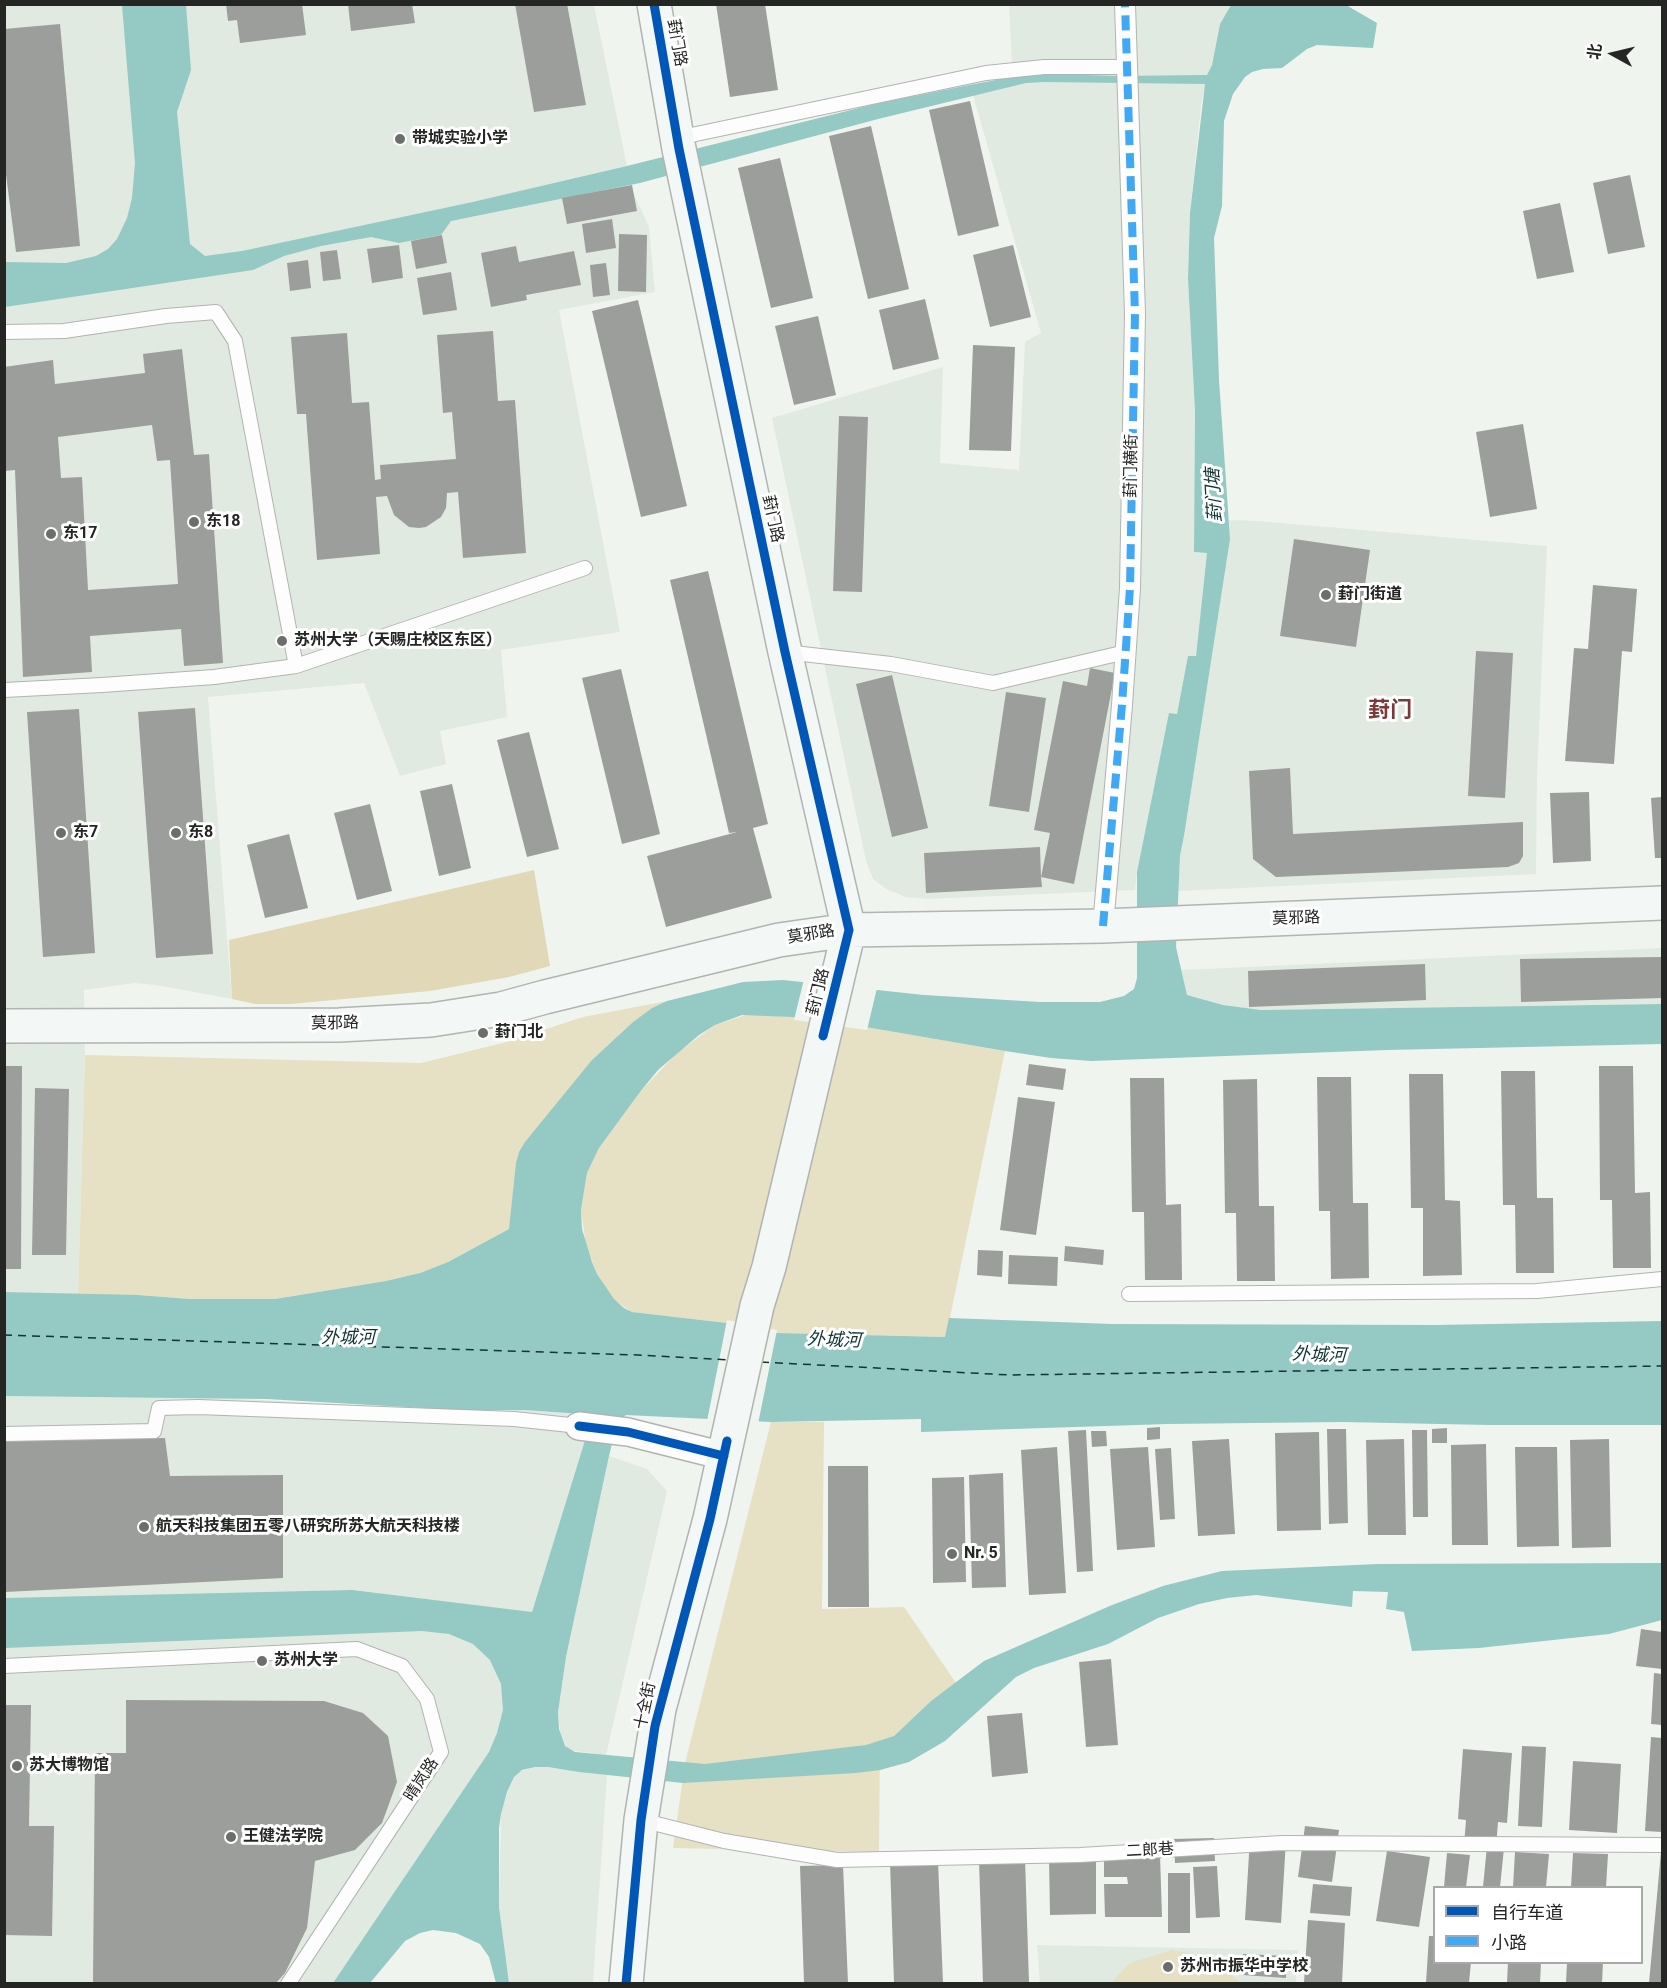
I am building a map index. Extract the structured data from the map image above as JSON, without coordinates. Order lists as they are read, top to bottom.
{
  "streets": {
    "main road": ["葑门路", "莫邪路", "十全街"],
    "street": ["葑门横街"],
    "lane": ["晴岚路", "二郎巷"]
  },
  "crossings": [
    ["葑门路", "莫邪路"],
    ["葑门路", "十全街"],
    ["葑门横街", "莫邪路"],
    ["十全街", "二郎巷"]
  ],
  "districts": ["葑门"],
  "water": ["葑门塘", "外城河"],
  "places": [
    "带城实验小学",
    "东18",
    "东17",
    "葑门街道",
    "苏州大学（天赐庄校区东区）",
    "东7",
    "东8",
    "葑门北",
    "航天科技集团五零八研究所苏大航天科技楼",
    "Nr. 5",
    "苏州大学",
    "苏大博物馆",
    "王健法学院",
    "苏州市振华中学校"
  ],
  "legend": ["自行车道", "小路"],
  "north": "left"
}
